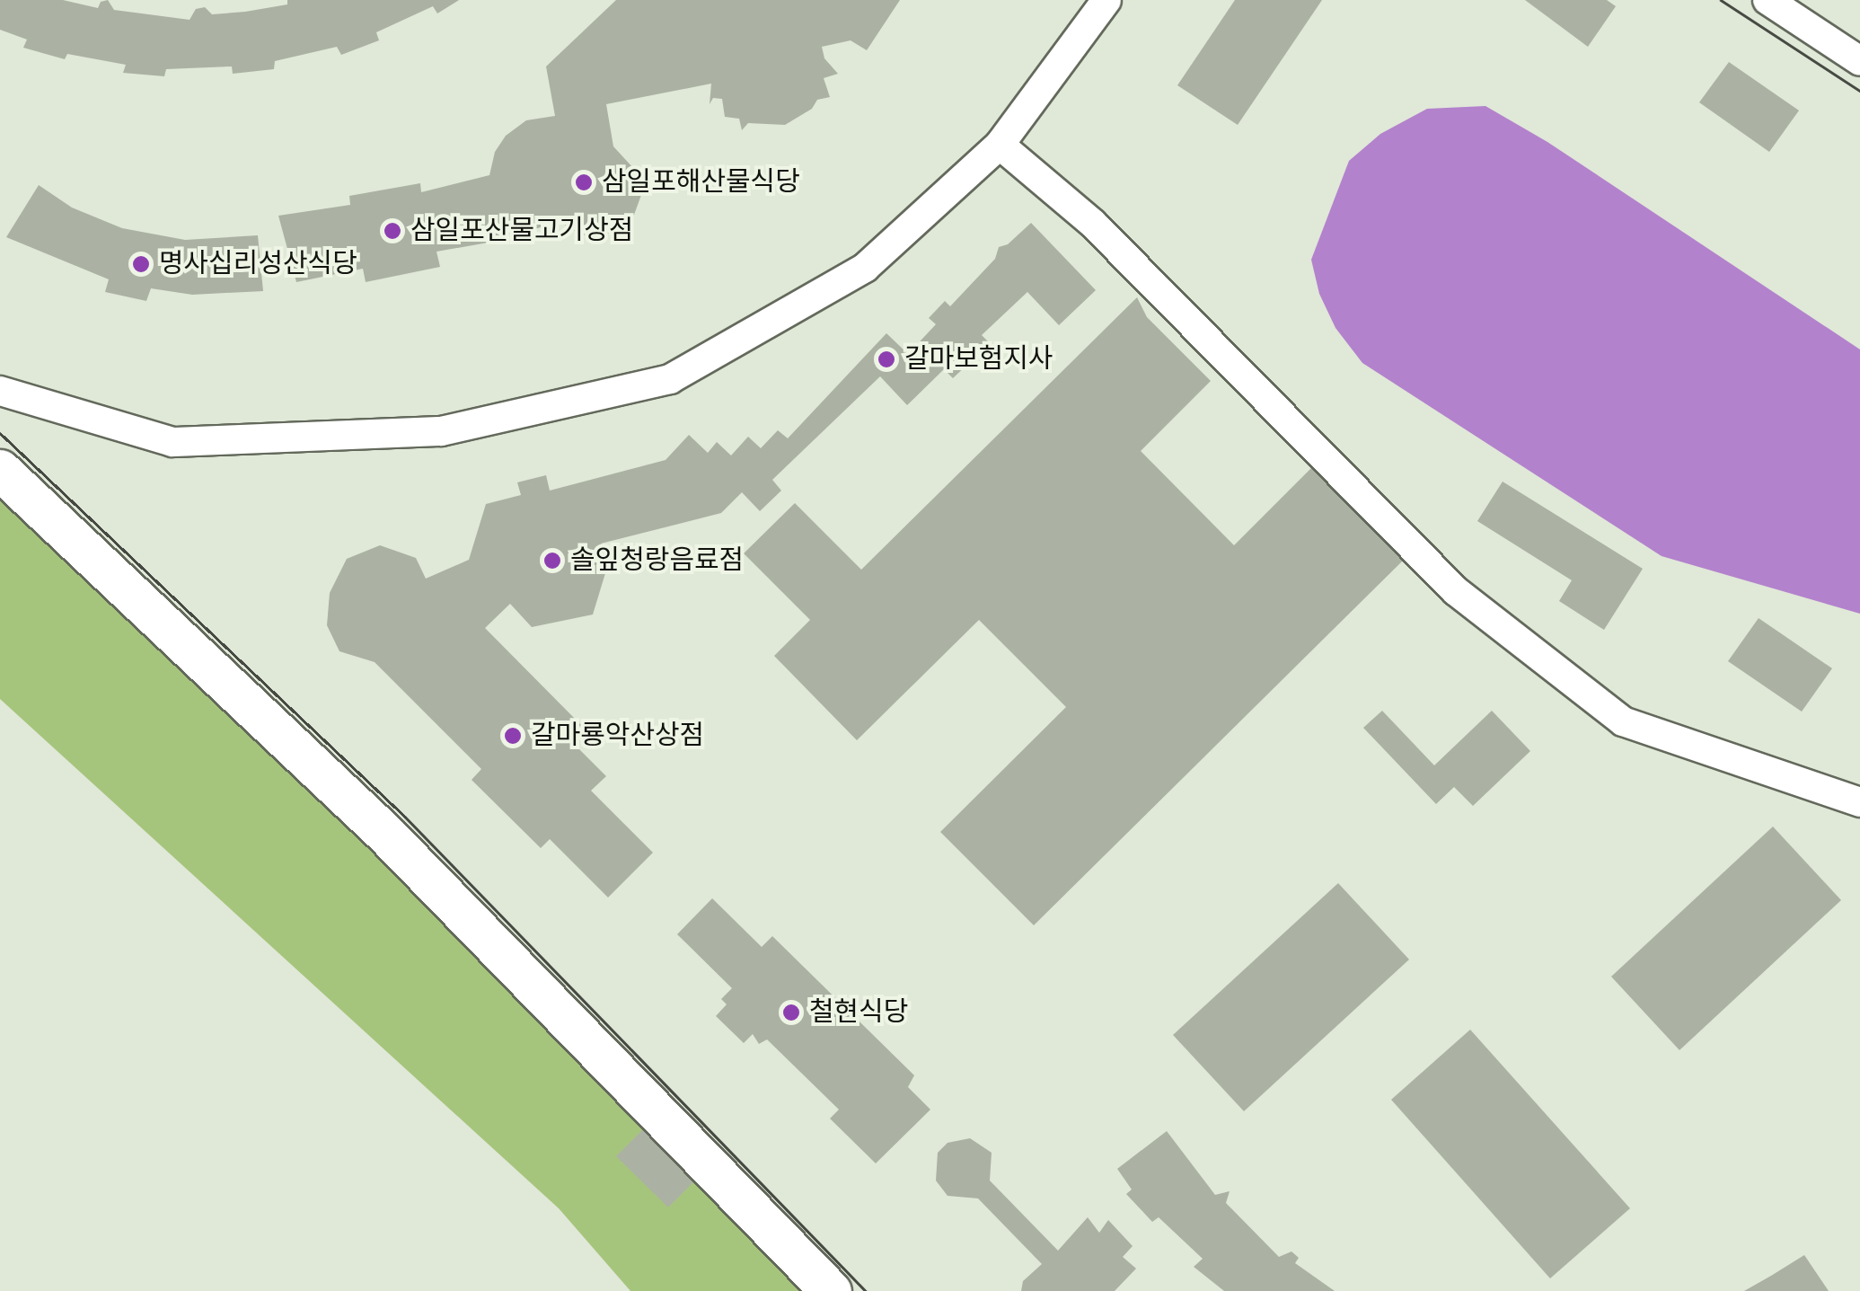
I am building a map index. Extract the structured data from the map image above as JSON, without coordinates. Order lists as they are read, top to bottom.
{
  "places": [
    "삼일포해산물식당",
    "삼일포산물고기상점",
    "명사십리성산식당",
    "갈마보험지사",
    "솔잎청랑음료점",
    "갈마룡악산상점",
    "철현식당"
  ]
}
